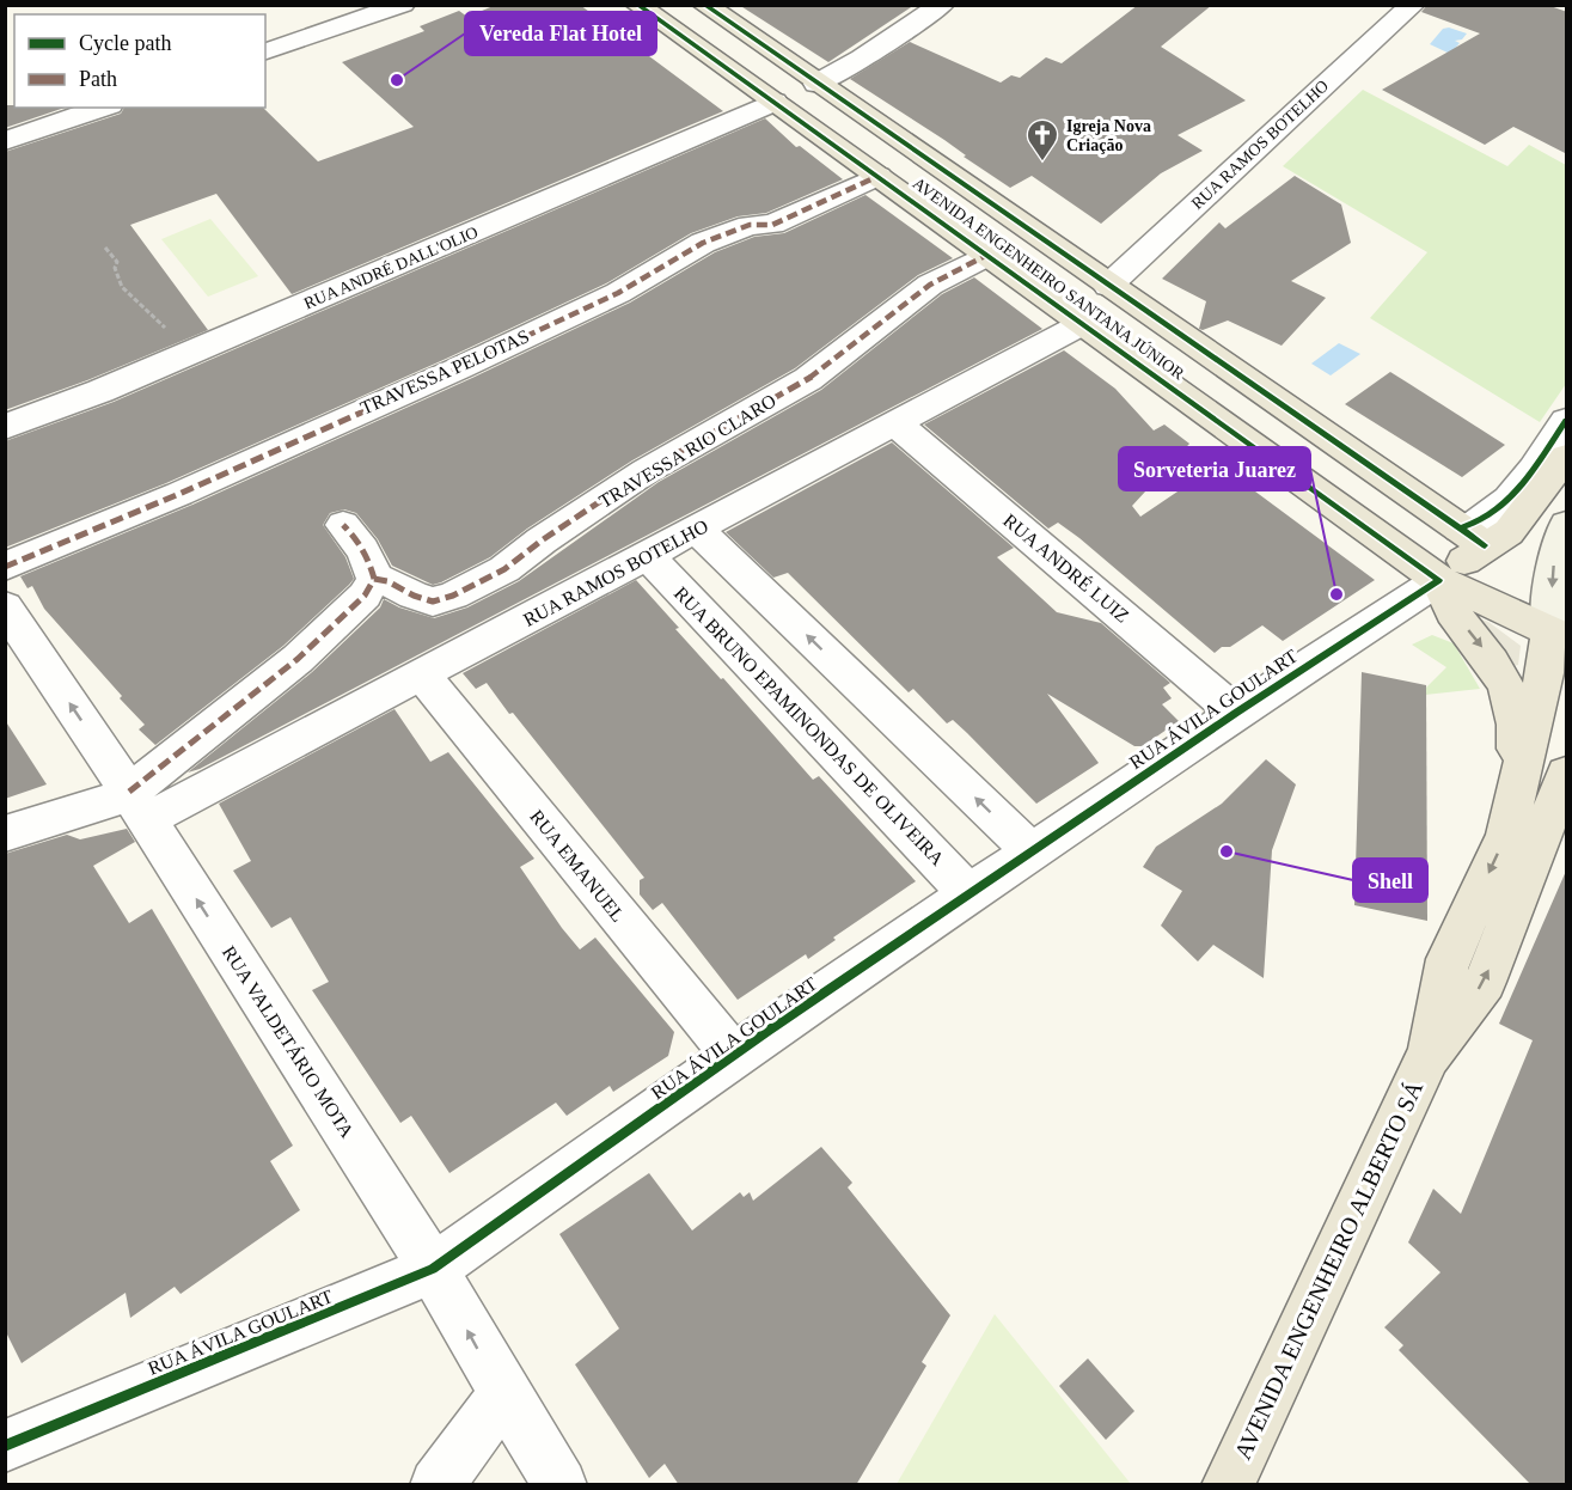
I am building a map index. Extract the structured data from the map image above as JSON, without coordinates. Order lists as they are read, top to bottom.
{
  "streets": {
    "main road": ["AVENIDA ENGENHEIRO SANTANA JÚNIOR", "AVENIDA ENGENHEIRO ALBERTO SÁ"],
    "street": [
      "RUA RAMOS BOTELHO",
      "RUA ANDRÉ DALL'OLIO",
      "TRAVESSA PELOTAS",
      "TRAVESSA RIO CLARO",
      "RUA ANDRÉ LUIZ",
      "RUA ÁVILA GOULART",
      "RUA BRUNO EPAMINONDAS DE OLIVEIRA",
      "RUA EMANUEL",
      "RUA VALDETÁRIO MOTA"
    ]
  },
  "crossings": [
    ["RUA RAMOS BOTELHO", "AVENIDA ENGENHEIRO SANTANA JÚNIOR"],
    ["RUA RAMOS BOTELHO", "RUA ANDRÉ LUIZ"],
    ["RUA RAMOS BOTELHO", "RUA BRUNO EPAMINONDAS DE OLIVEIRA"],
    ["RUA RAMOS BOTELHO", "RUA EMANUEL"],
    ["RUA RAMOS BOTELHO", "RUA VALDETÁRIO MOTA"],
    ["RUA ANDRÉ DALL'OLIO", "AVENIDA ENGENHEIRO SANTANA JÚNIOR"],
    ["AVENIDA ENGENHEIRO SANTANA JÚNIOR", "TRAVESSA PELOTAS"],
    ["AVENIDA ENGENHEIRO SANTANA JÚNIOR", "TRAVESSA RIO CLARO"],
    ["AVENIDA ENGENHEIRO SANTANA JÚNIOR", "RUA ÁVILA GOULART"],
    ["AVENIDA ENGENHEIRO SANTANA JÚNIOR", "AVENIDA ENGENHEIRO ALBERTO SÁ"],
    ["RUA ANDRÉ LUIZ", "RUA ÁVILA GOULART"],
    ["RUA ÁVILA GOULART", "RUA BRUNO EPAMINONDAS DE OLIVEIRA"],
    ["RUA ÁVILA GOULART", "RUA EMANUEL"],
    ["RUA ÁVILA GOULART", "RUA VALDETÁRIO MOTA"]
  ],
  "one_way": ["RUA VALDETÁRIO MOTA"],
  "places": {
    "other": ["Vereda Flat Hotel", "Sorveteria Juarez", "Shell"],
    "church": ["Igreja Nova Criação"]
  },
  "legend": ["Cycle path", "Path"]
}
